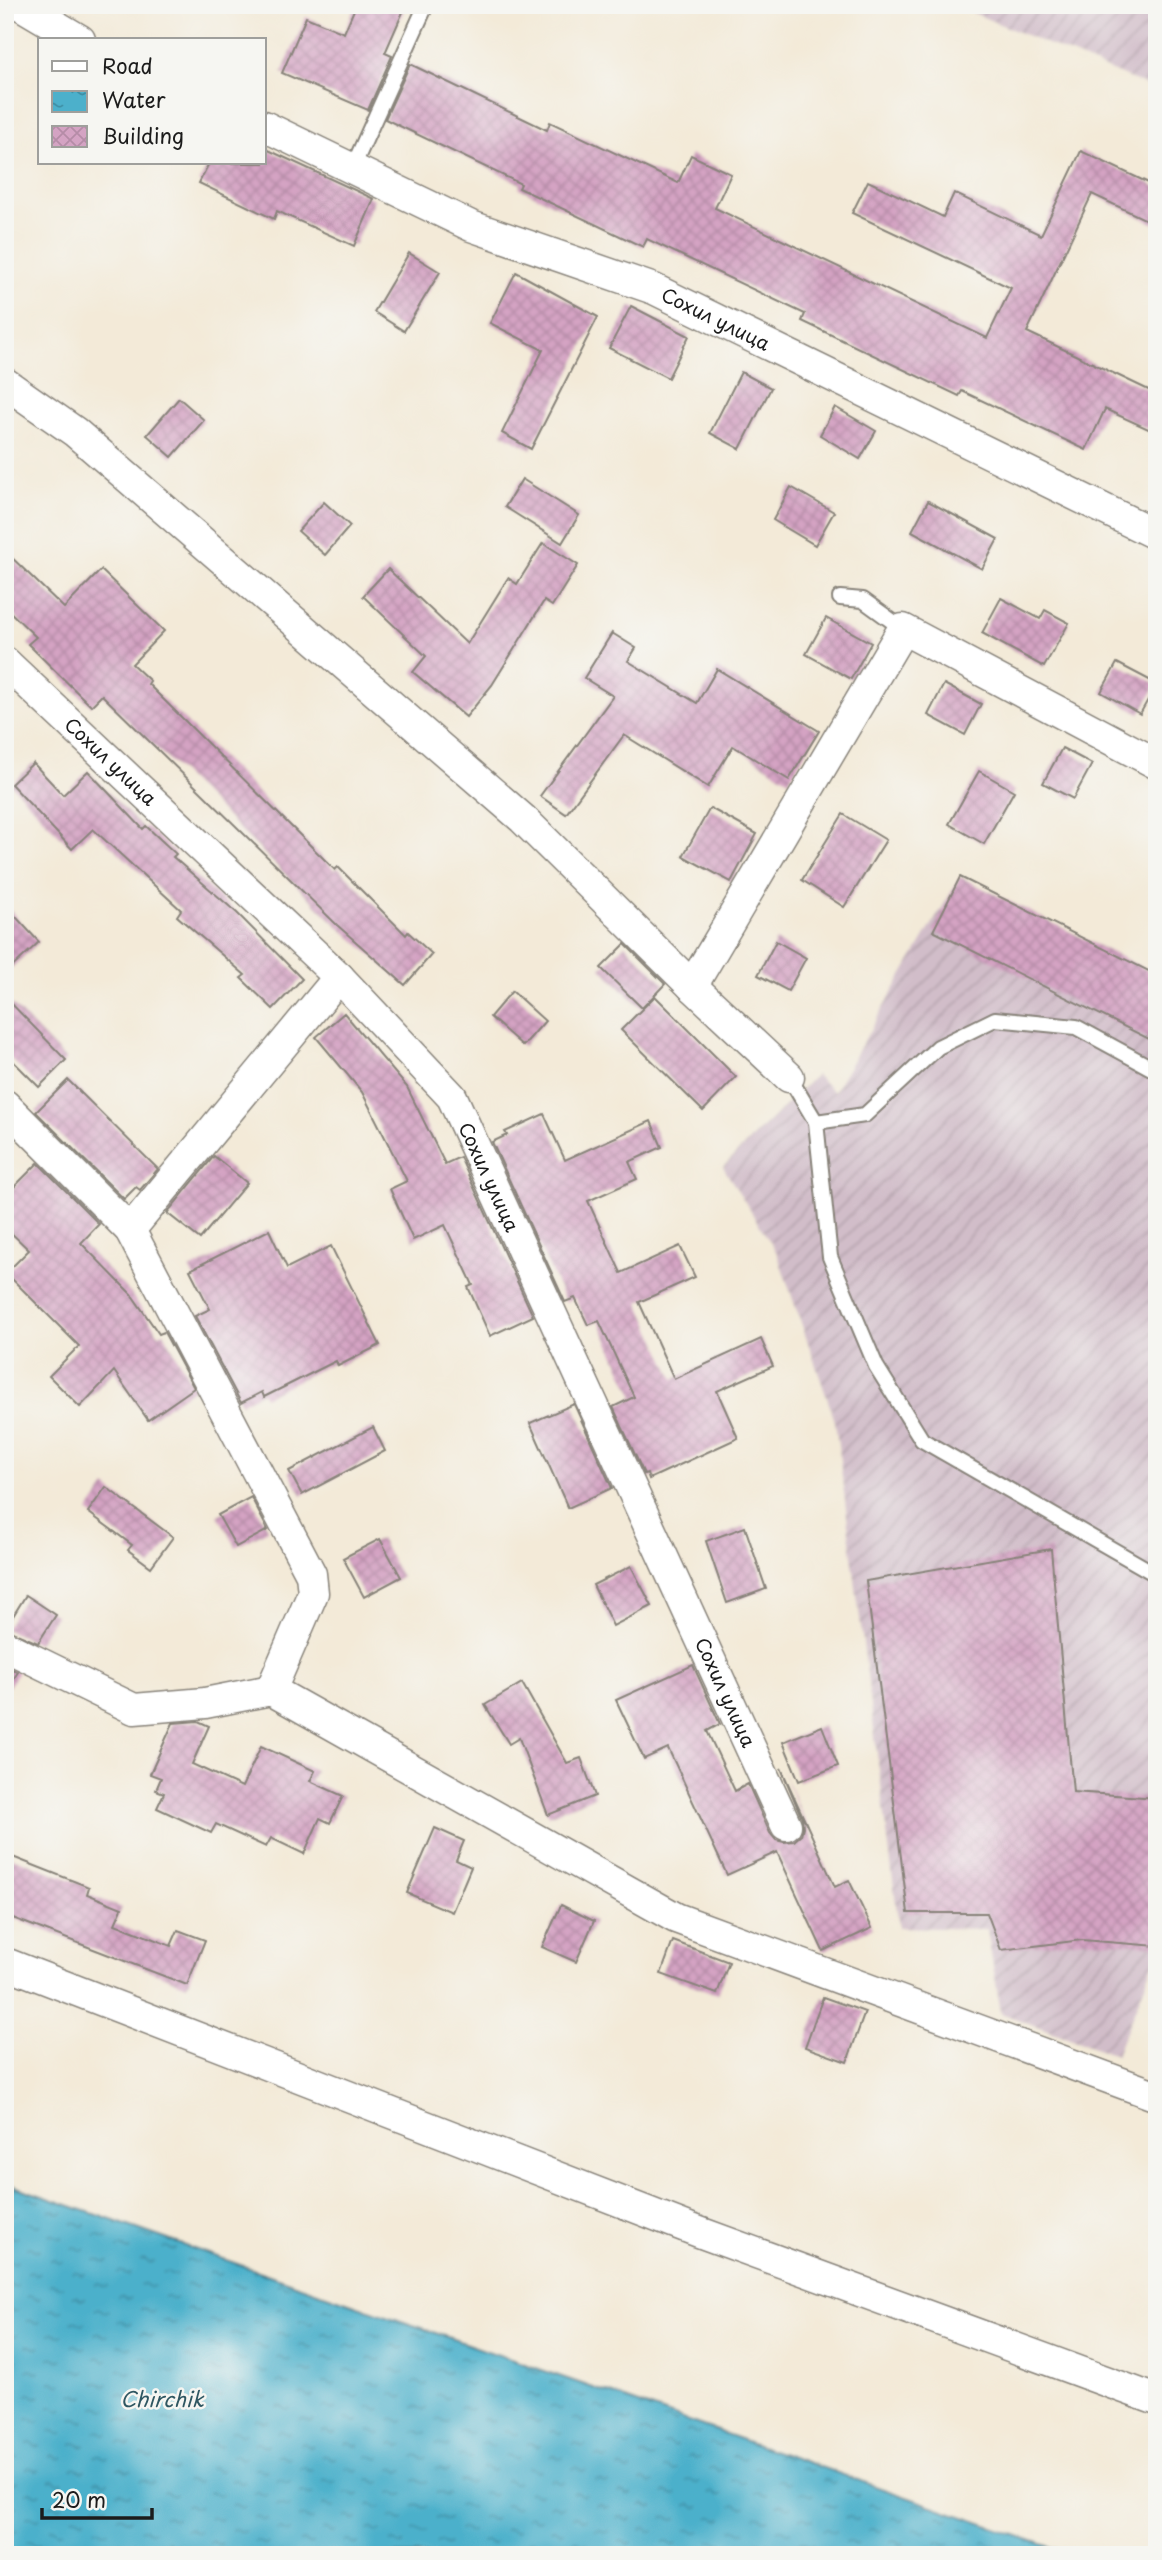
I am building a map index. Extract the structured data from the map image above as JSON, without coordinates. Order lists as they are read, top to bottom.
{
  "streets": {
    "street": ["Сохил улица"]
  },
  "water": ["Chirchik"],
  "legend": ["Road", "Water", "Building"],
  "scale_bar": "20 m"
}
